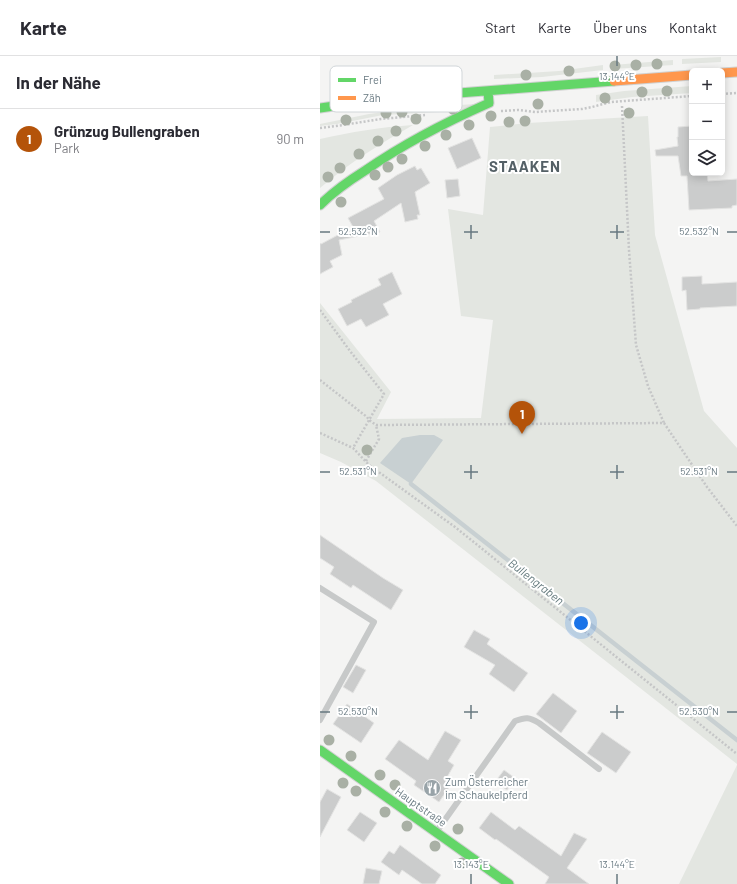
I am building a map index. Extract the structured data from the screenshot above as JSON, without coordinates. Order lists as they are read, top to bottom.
{
  "streets": {
    "street": ["Hauptstraße"]
  },
  "districts": ["STAAKEN"],
  "water": ["Bullengraben"],
  "places": {
    "restaurant": ["Zum Österreicher im Schaukelpferd"]
  },
  "legend": ["Frei", "Zäh"],
  "page": {
    "header": "Karte",
    "nav": [
      "Start",
      "Karte",
      "Über uns",
      "Kontakt"
    ],
    "heading": "In der Nähe",
    "map_buttons": ["+", "−"],
    "list": [
      {
        "mark": "1",
        "name": "Grünzug Bullengraben",
        "note": "Park",
        "value": "90 m"
      }
    ],
    "pins": "1"
  },
  "coordinates": [
    "13.144°E",
    "52.532°N",
    "52.531°N",
    "52.530°N",
    "13.143°E"
  ]
}
